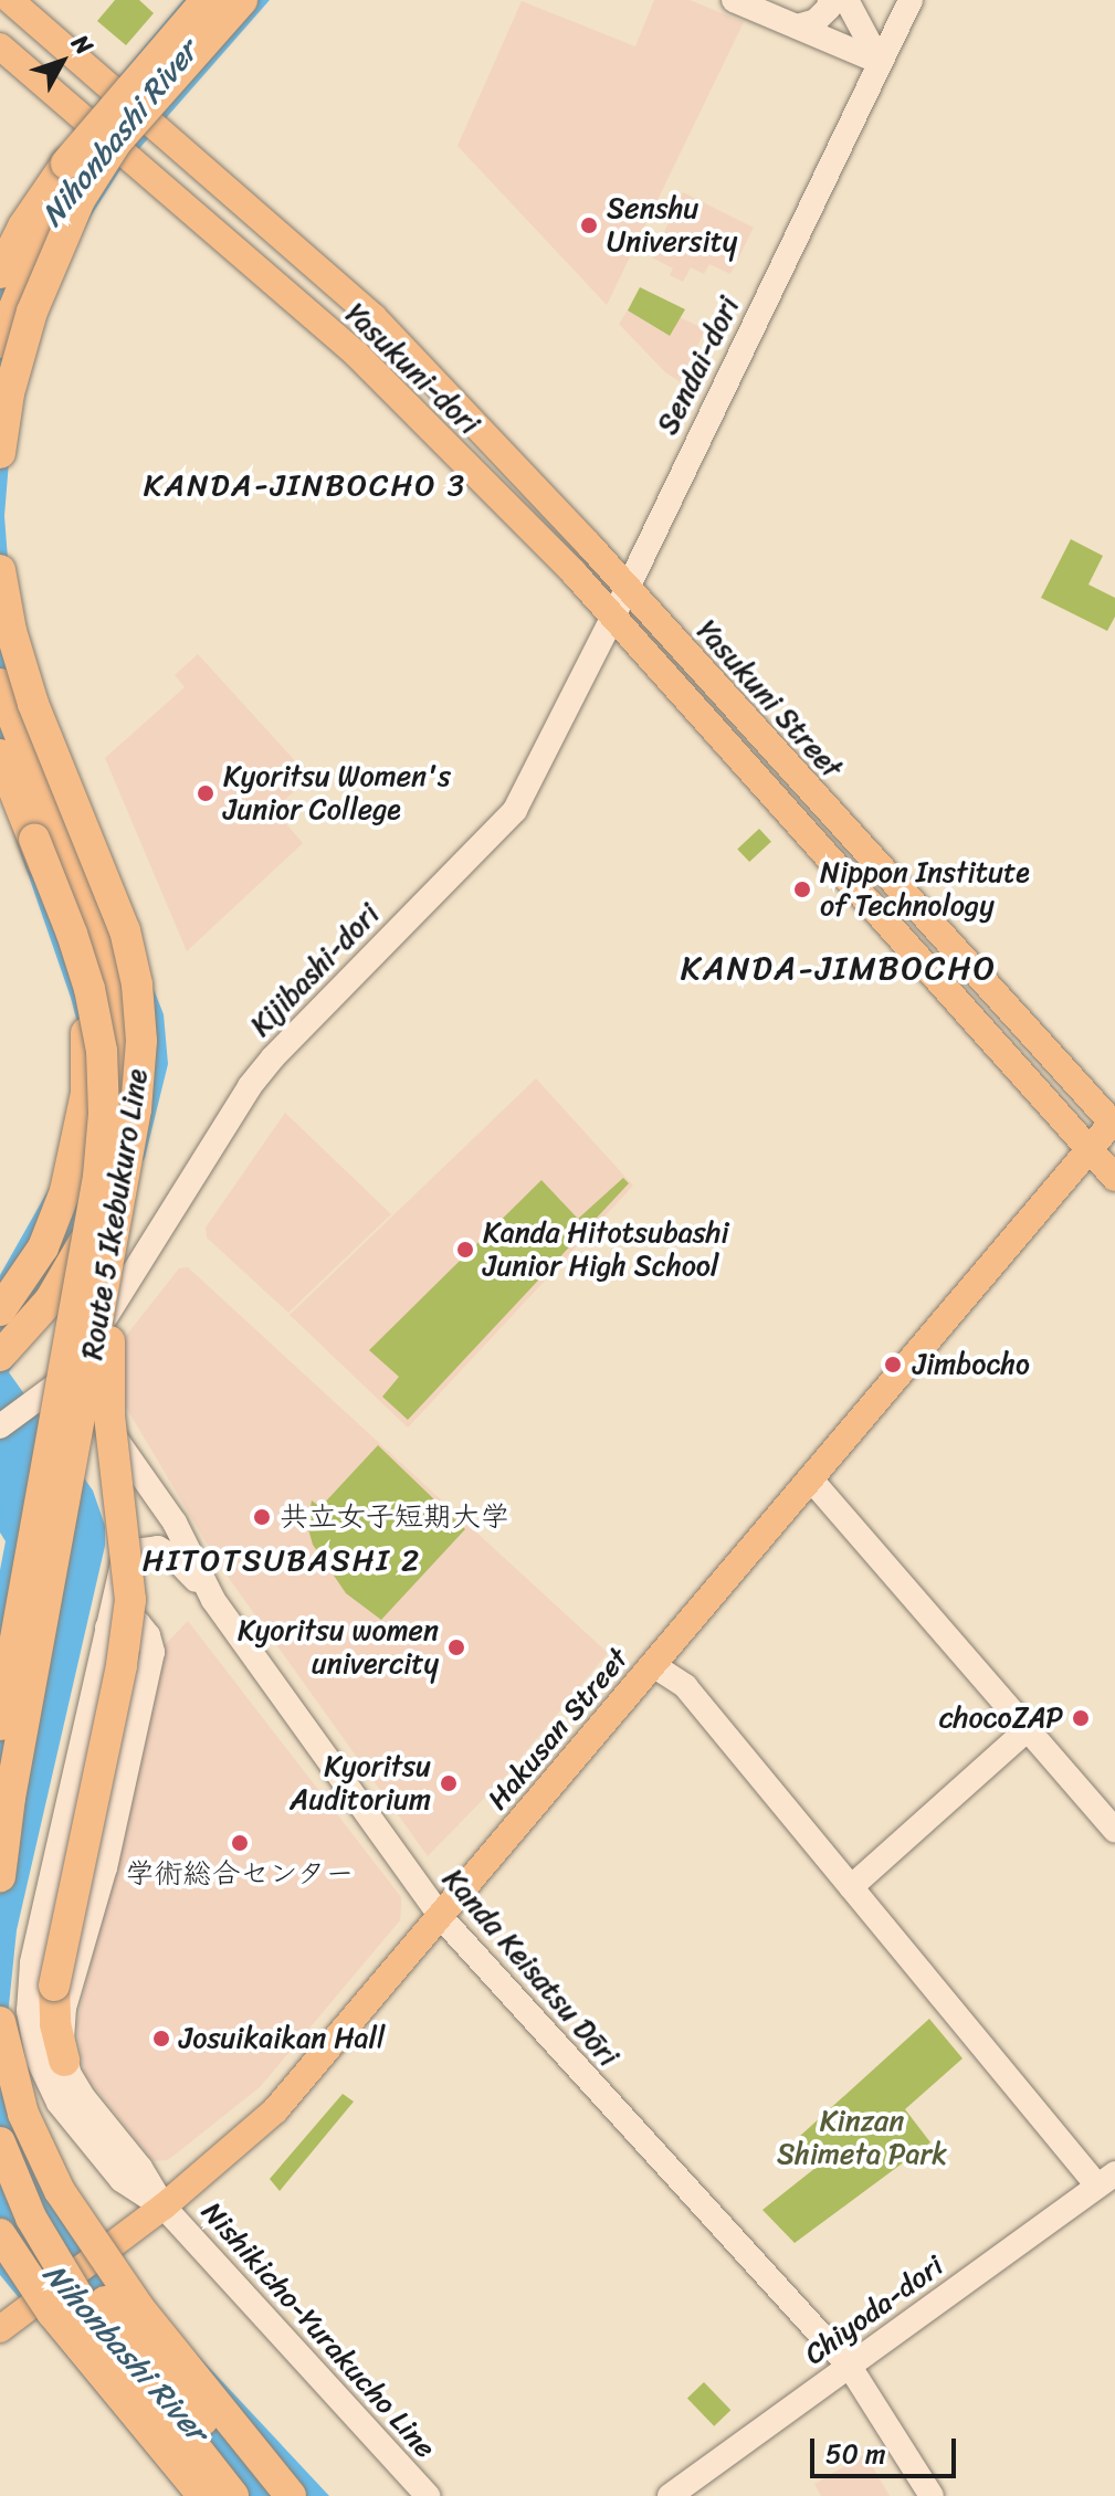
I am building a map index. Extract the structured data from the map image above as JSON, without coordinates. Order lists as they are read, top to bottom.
{
  "streets": {
    "highway": ["Route 5 Ikebukuro Line"],
    "main road": ["Yasukuni-dori", "Yasukuni Street", "Hakusan Street"],
    "street": [
      "Sendai-dori",
      "Kijibashi-dori",
      "Kanda Keisatsu Dōri",
      "Chiyoda-dori",
      "Nishikicho-Yurakucho Line"
    ]
  },
  "crossings": [
    ["Sendai-dori", "Yasukuni-dori"],
    ["Sendai-dori", "Yasukuni Street"],
    ["Sendai-dori", "Kijibashi-dori"],
    ["Yasukuni-dori", "Yasukuni Street"],
    ["Yasukuni-dori", "Kijibashi-dori"],
    ["Yasukuni-dori", "Hakusan Street"],
    ["Yasukuni Street", "Hakusan Street"],
    ["Kijibashi-dori", "Kanda Keisatsu Dōri"],
    ["Hakusan Street", "Kanda Keisatsu Dōri"],
    ["Hakusan Street", "Nishikicho-Yurakucho Line"],
    ["Kanda Keisatsu Dōri", "Chiyoda-dori"]
  ],
  "districts": ["KANDA-JINBOCHO 3", "KANDA-JIMBOCHO", "HITOTSUBASHI 2"],
  "water": ["Nihonbashi River"],
  "parks": ["Kinzan Shimeta Park"],
  "places": [
    "Senshu University",
    "Kyoritsu Women's Junior College",
    "Nippon Institute of Technology",
    "Kanda Hitotsubashi Junior High School",
    "Jimbocho",
    "共立女子短期大学",
    "Kyoritsu women univercity",
    "chocoZAP",
    "Kyoritsu Auditorium",
    "学術総合センター",
    "Josuikaikan Hall"
  ],
  "scale_bar": "50 m",
  "north": "top right"
}
